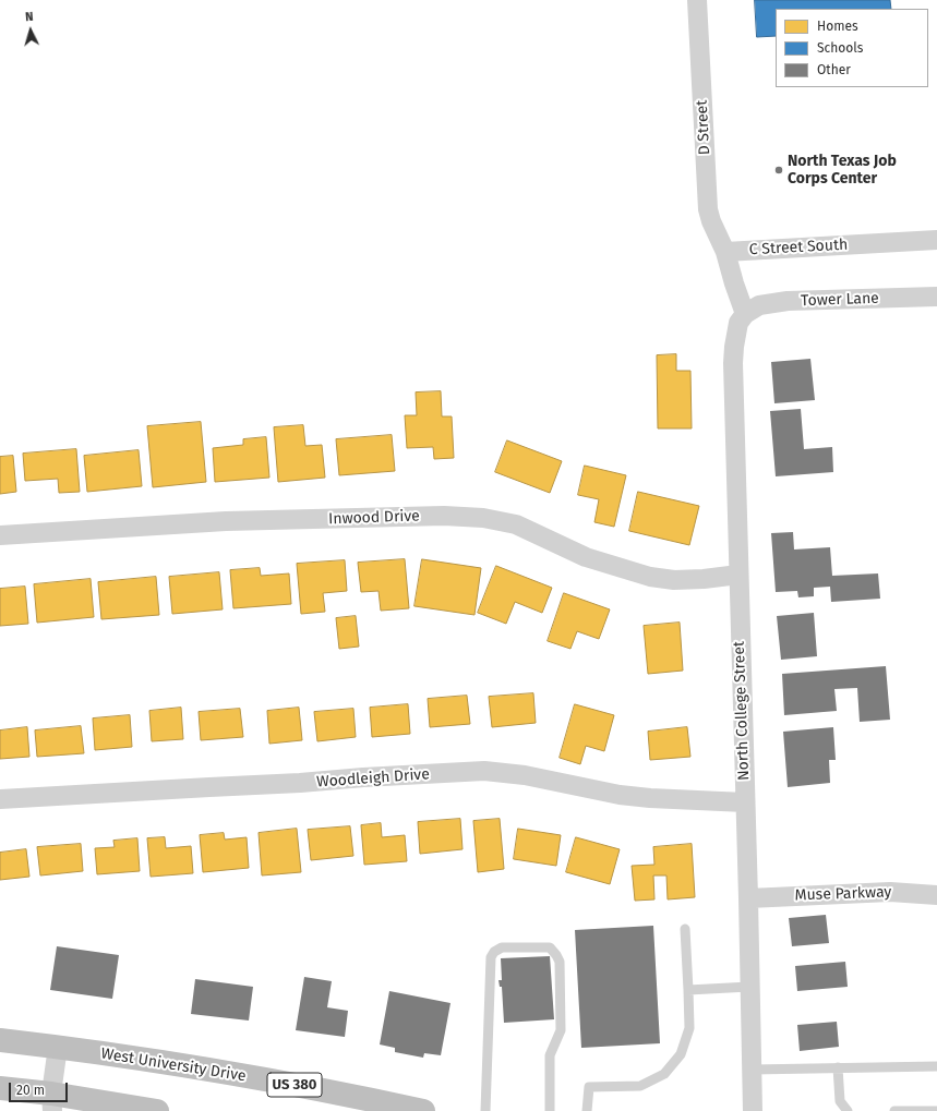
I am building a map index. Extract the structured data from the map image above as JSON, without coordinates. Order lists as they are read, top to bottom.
{
  "streets": {
    "highway": ["West University Drive", "US 380"],
    "street": [
      "D Street",
      "C Street South",
      "Tower Lane",
      "Inwood Drive",
      "North College Street",
      "Woodleigh Drive",
      "Muse Parkway"
    ]
  },
  "crossings": [
    ["D Street", "C Street South"],
    ["C Street South", "Tower Lane"],
    ["C Street South", "North College Street"],
    ["Tower Lane", "North College Street"],
    ["Inwood Drive", "North College Street"],
    ["North College Street", "Woodleigh Drive"],
    ["North College Street", "Muse Parkway"]
  ],
  "places": ["North Texas Job Corps Center"],
  "legend": ["Homes", "Schools", "Other"],
  "scale_bar": "20 m",
  "north": "top"
}
